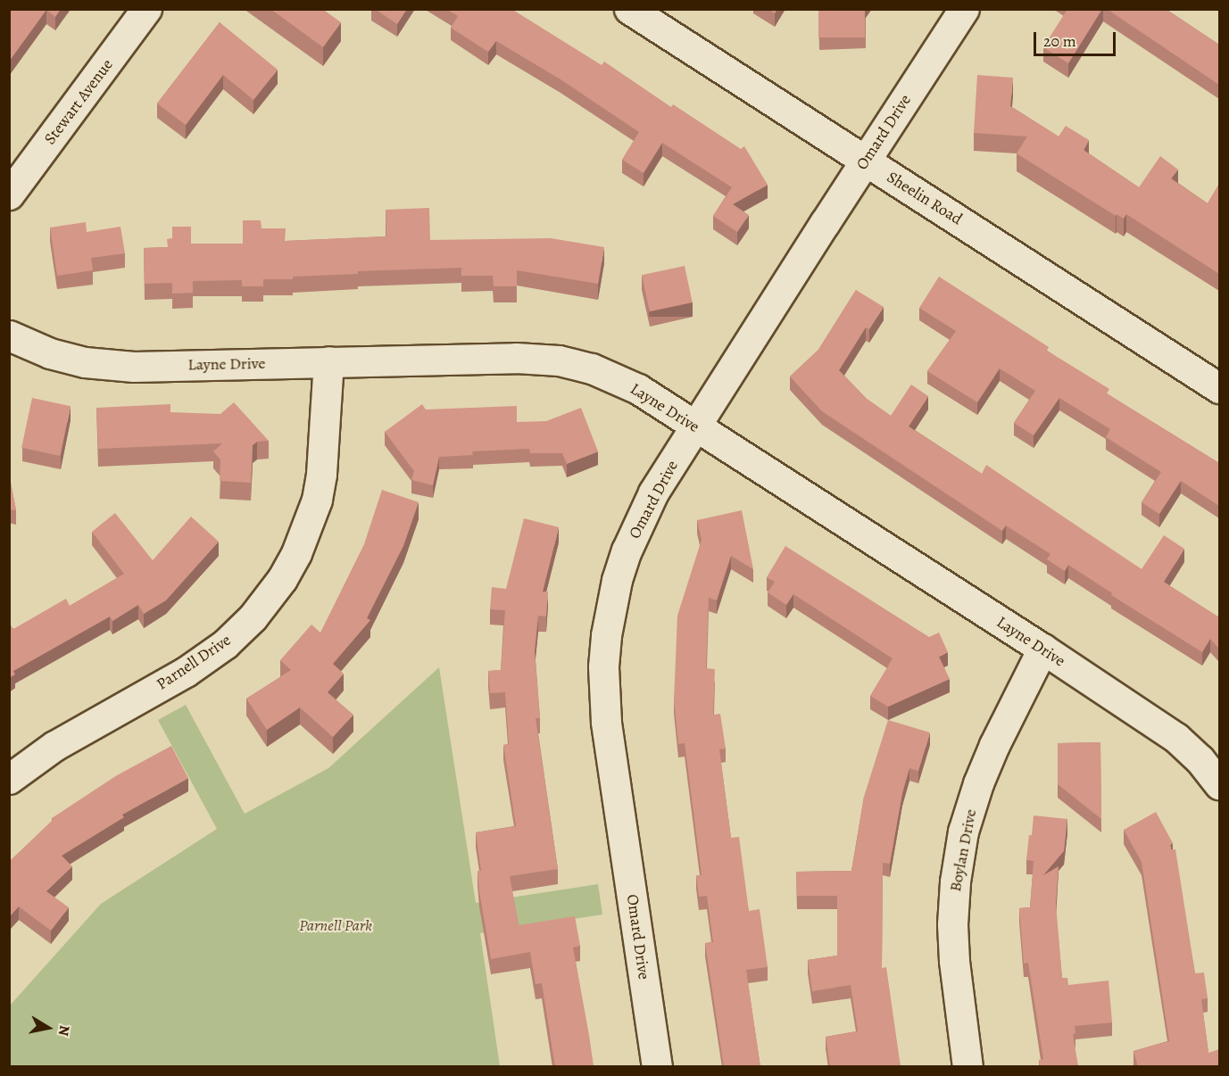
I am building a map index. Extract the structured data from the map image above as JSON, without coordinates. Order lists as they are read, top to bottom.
{
  "streets": {
    "street": [
      "Stewart Avenue",
      "Omard Drive",
      "Sheelin Road",
      "Layne Drive",
      "Parnell Drive",
      "Boylan Drive"
    ]
  },
  "crossings": [
    ["Omard Drive", "Sheelin Road"],
    ["Omard Drive", "Layne Drive"],
    ["Layne Drive", "Parnell Drive"],
    ["Layne Drive", "Boylan Drive"]
  ],
  "parks": ["Parnell Park"],
  "scale_bar": "20 m",
  "north": "right"
}
